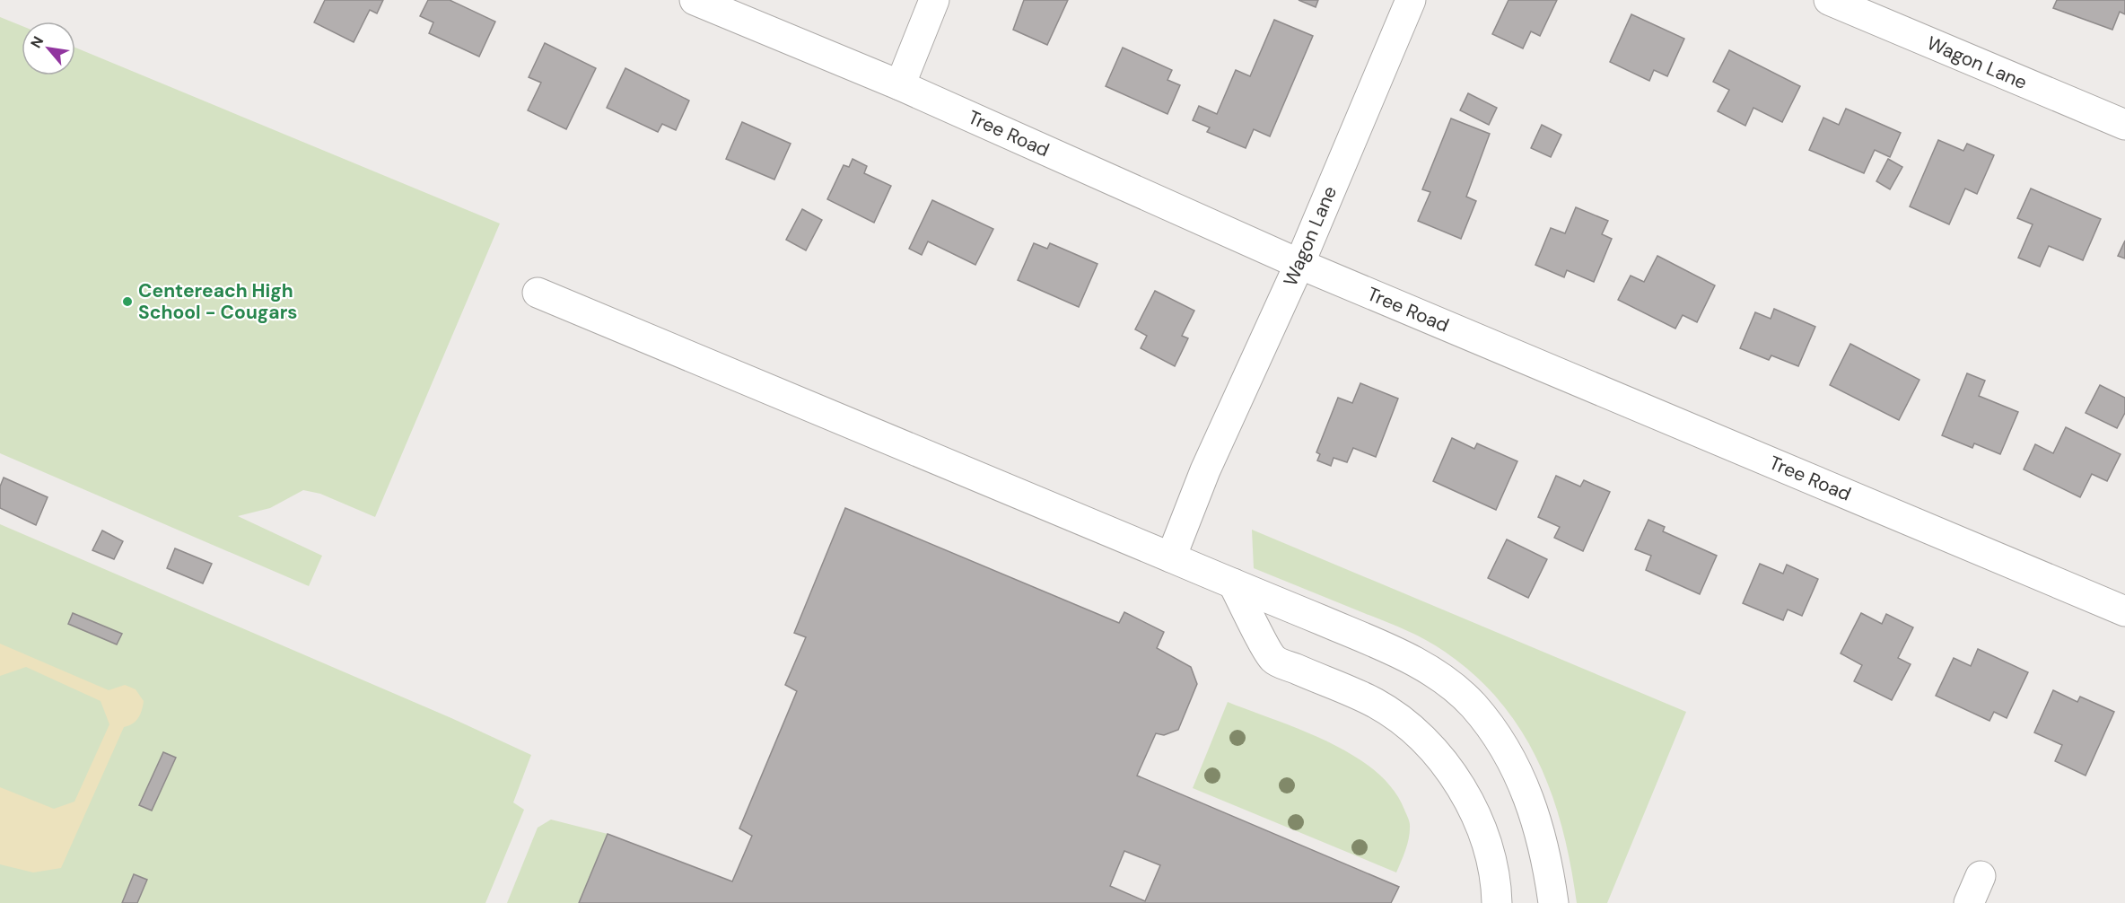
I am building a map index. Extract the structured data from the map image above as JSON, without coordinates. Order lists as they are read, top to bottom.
{
  "streets": {
    "street": ["Wagon Lane", "Tree Road"]
  },
  "crossings": [
    ["Wagon Lane", "Tree Road"]
  ],
  "places": ["Centereach High School - Cougars"],
  "north": "top left"
}
